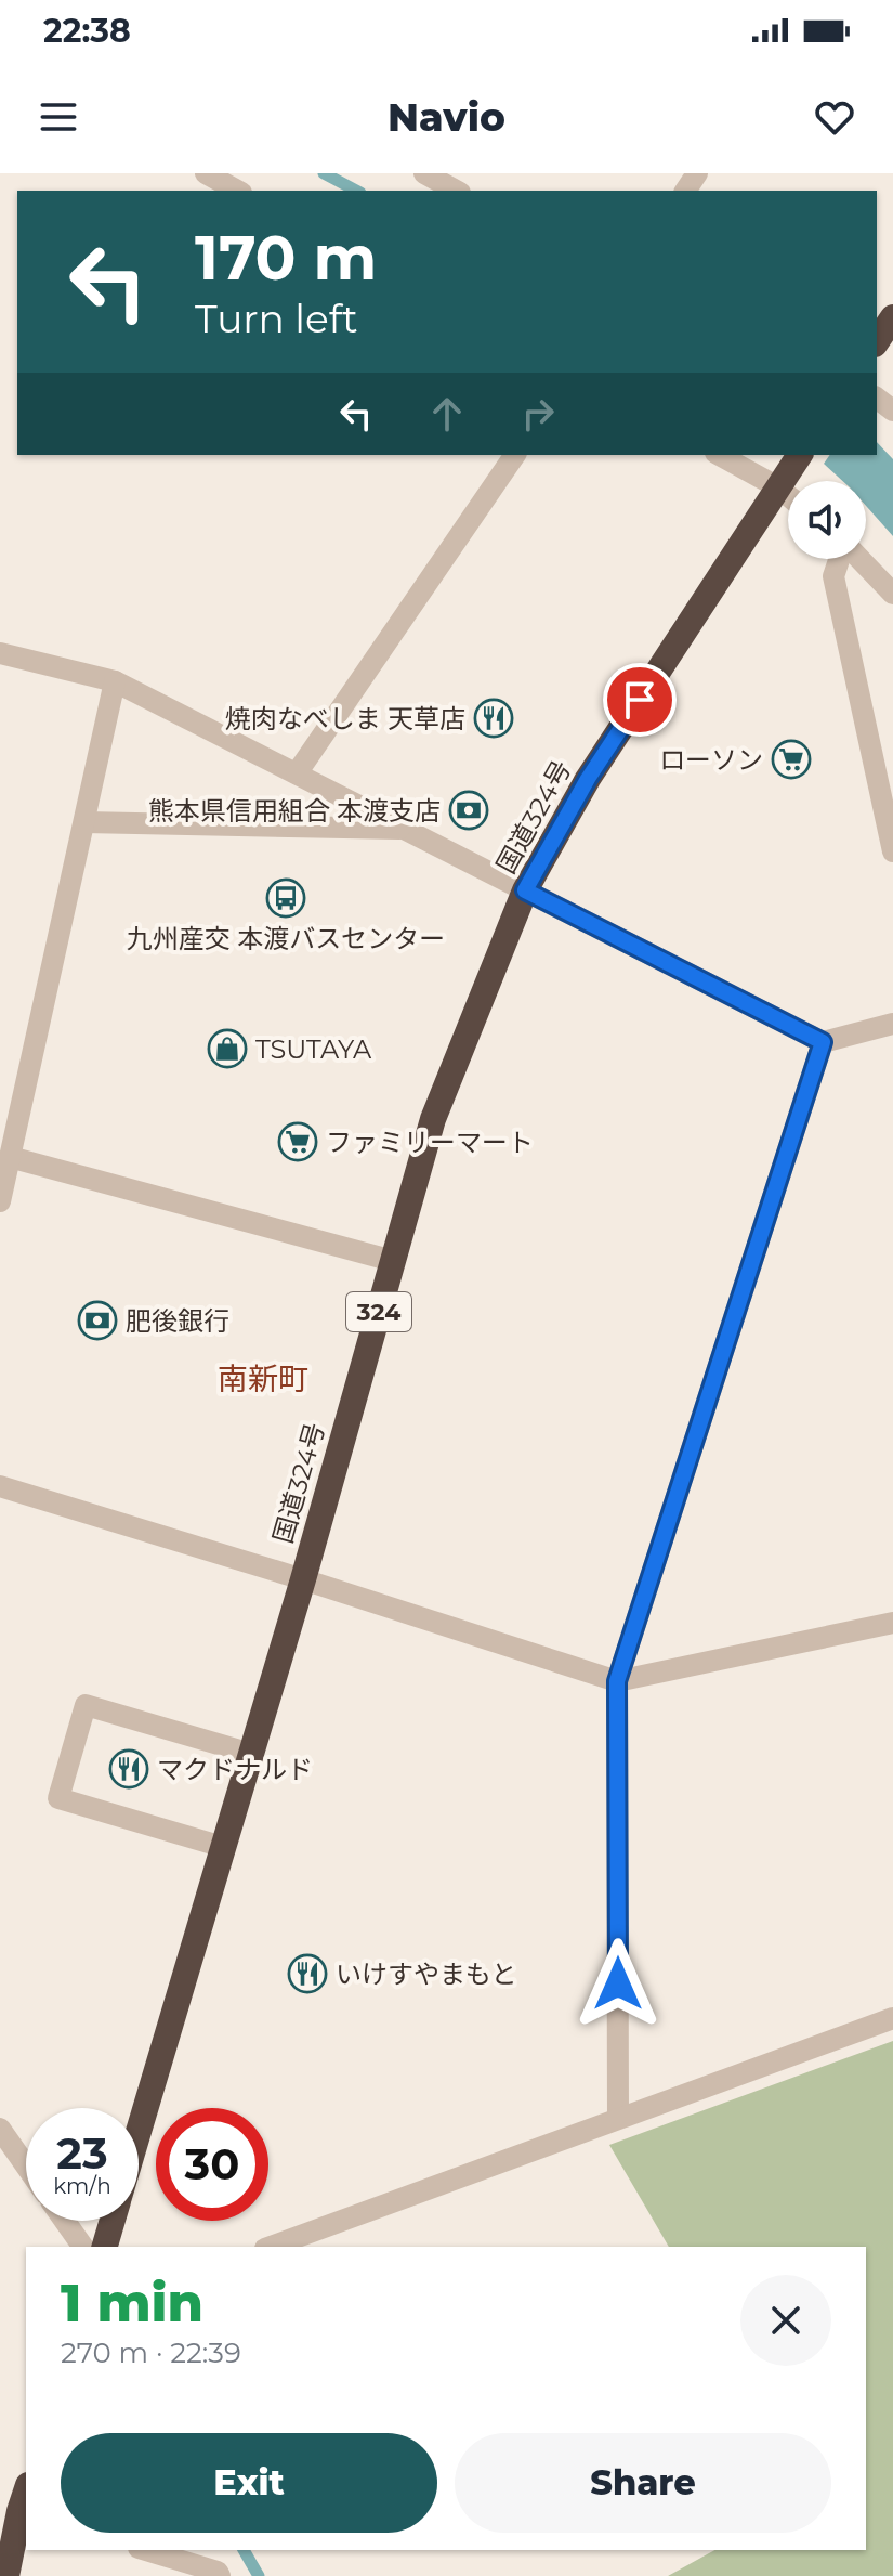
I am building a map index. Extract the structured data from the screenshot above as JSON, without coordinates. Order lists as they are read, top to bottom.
{
  "streets": {
    "highway": ["国道324号", "324"]
  },
  "districts": ["南新町"],
  "places": {
    "restaurant": ["焼肉なべしま 天草店", "マクドナルド", "いけすやまもと"],
    "supermarket": ["ローソン", "ファミリーマート"],
    "bank": ["熊本県信用組合 本渡支店", "肥後銀行"],
    "bus stop": ["九州産交 本渡バスセンター"],
    "shop": ["TSUTAYA"]
  },
  "page": {
    "status": "22:38",
    "header": "Navio",
    "turn": ["170 m", "Turn left"],
    "speed": "23 km/h",
    "limit": "30",
    "heading": ["1 min", "270 m · 22:39"],
    "buttons": ["Exit", "Share"]
  }
}
